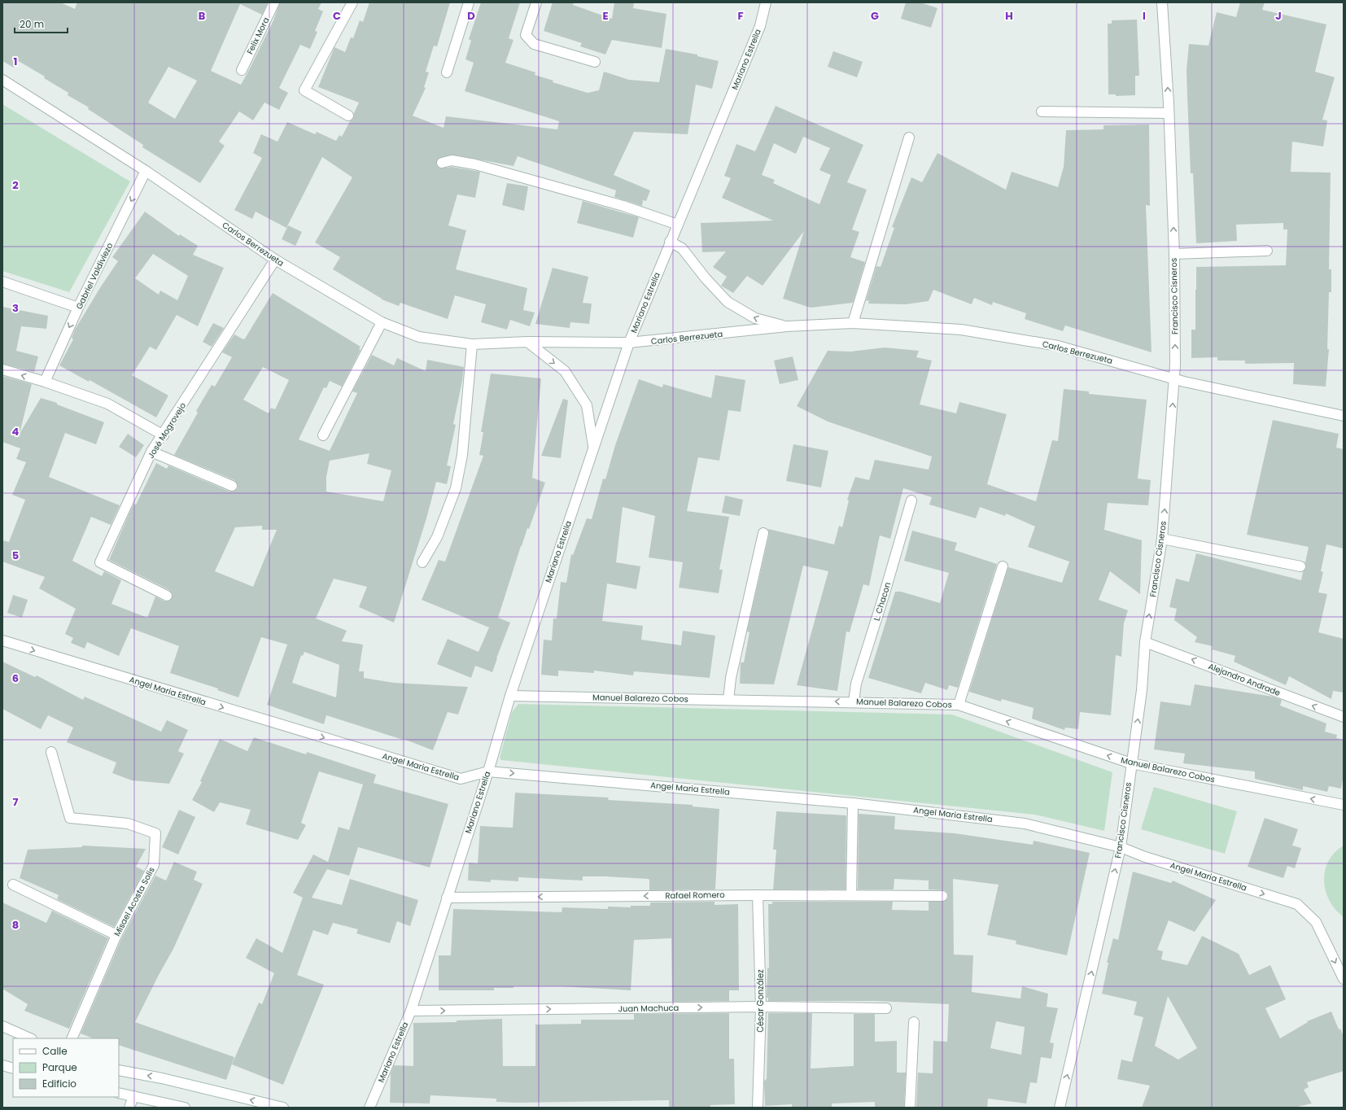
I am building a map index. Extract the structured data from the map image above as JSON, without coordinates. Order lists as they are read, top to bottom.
{
  "streets": {
    "street": [
      "Felix Mora",
      "Mariano Estrella",
      "Carlos Berrezueta",
      "Gabriel Valdiviezo",
      "Francisco Cisneros",
      "José Mogrovejo",
      "L. Chacon",
      "Alejandro Andrade",
      "Angel Maria Estrella",
      "Manuel Balarezo Cobos",
      "Rafael Romero",
      "Misael Acosta Solis",
      "César González",
      "Juan Machuca"
    ]
  },
  "crossings": [
    ["Mariano Estrella", "Carlos Berrezueta"],
    ["Mariano Estrella", "Angel Maria Estrella"],
    ["Mariano Estrella", "Manuel Balarezo Cobos"],
    ["Mariano Estrella", "Rafael Romero"],
    ["Mariano Estrella", "Juan Machuca"],
    ["Carlos Berrezueta", "Gabriel Valdiviezo"],
    ["Carlos Berrezueta", "Francisco Cisneros"],
    ["Carlos Berrezueta", "José Mogrovejo"],
    ["Francisco Cisneros", "Alejandro Andrade"],
    ["Francisco Cisneros", "Angel Maria Estrella"],
    ["Francisco Cisneros", "Manuel Balarezo Cobos"],
    ["L. Chacon", "Manuel Balarezo Cobos"],
    ["Rafael Romero", "César González"],
    ["César González", "Juan Machuca"]
  ],
  "one_way": [
    "Gabriel Valdiviezo",
    "Francisco Cisneros",
    "Alejandro Andrade",
    "Angel Maria Estrella",
    "Manuel Balarezo Cobos",
    "Rafael Romero",
    "Juan Machuca"
  ],
  "legend": ["Calle", "Parque", "Edificio"],
  "scale_bar": "20 m",
  "grid": {
    "columns": [
      "B",
      "C",
      "D",
      "E",
      "F",
      "G",
      "H",
      "I",
      "J"
    ],
    "rows": [
      "1",
      "2",
      "3",
      "4",
      "5",
      "6",
      "7",
      "8"
    ]
  }
}
